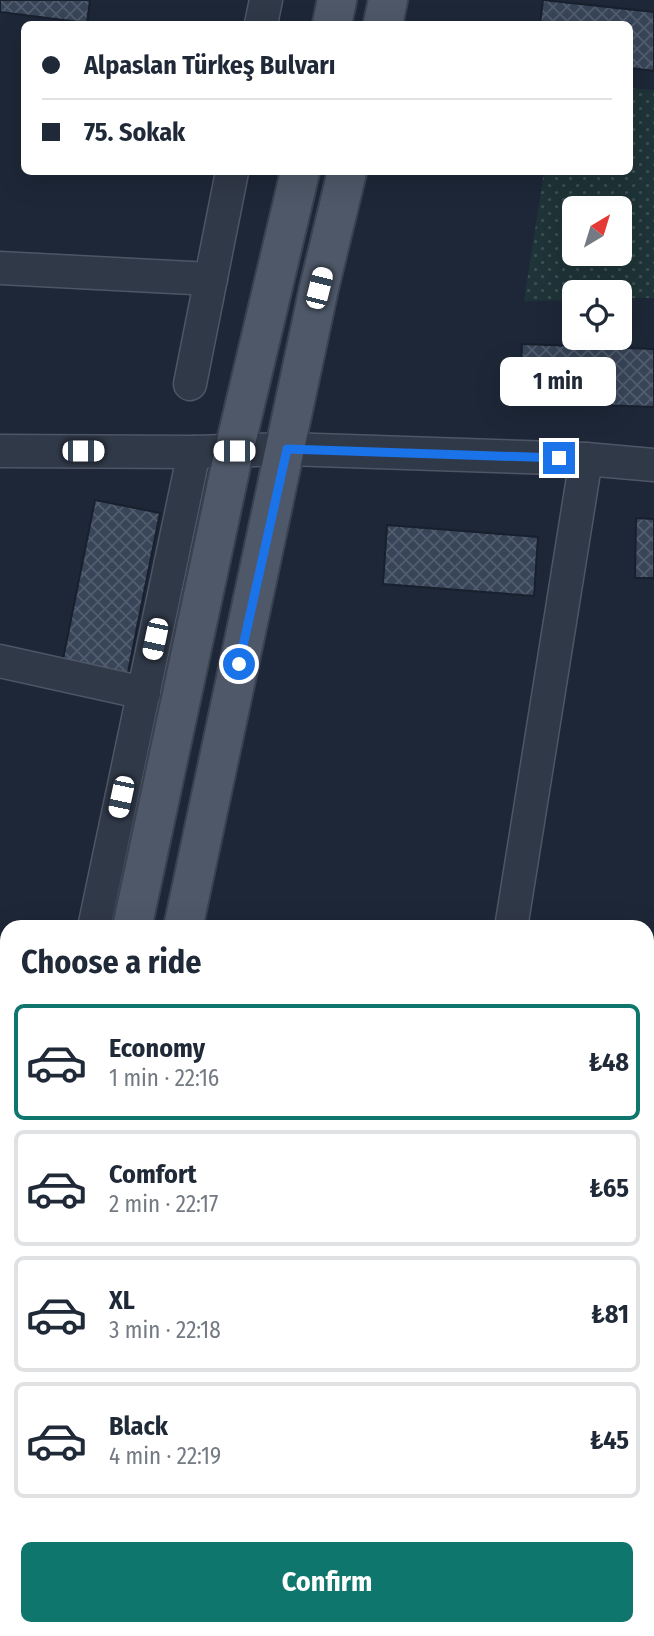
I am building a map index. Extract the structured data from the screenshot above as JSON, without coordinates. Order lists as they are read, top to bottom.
{
  "north": "top right",
  "page": {
    "banner": ["Alpaslan Türkeş Bulvarı", "75. Sokak"],
    "bubble": "1 min",
    "heading": "Choose a ride",
    "list": [
      {
        "name": "Economy",
        "note": "1 min · 22:16",
        "value": "₺48"
      },
      {
        "name": "Comfort",
        "note": "2 min · 22:17",
        "value": "₺65"
      },
      {
        "name": "XL",
        "note": "3 min · 22:18",
        "value": "₺81"
      },
      {
        "name": "Black",
        "note": "4 min · 22:19",
        "value": "₺45"
      }
    ],
    "buttons": "Confirm"
  }
}
